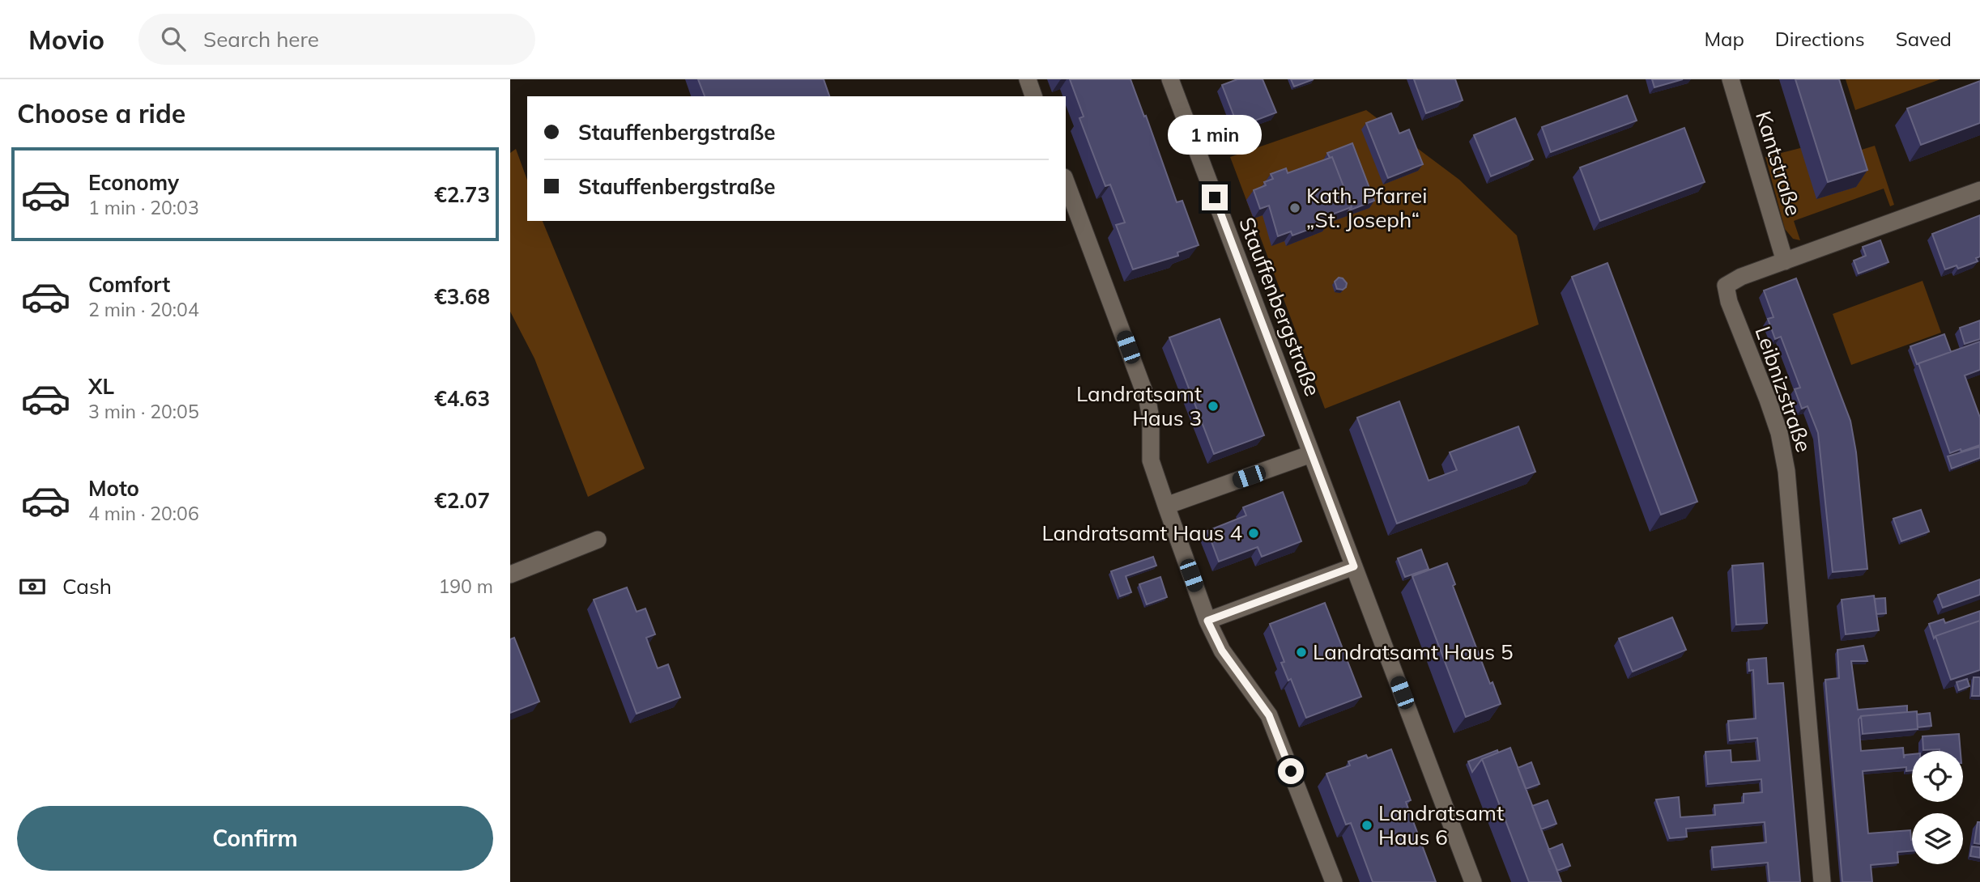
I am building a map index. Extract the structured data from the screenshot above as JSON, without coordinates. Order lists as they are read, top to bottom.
{
  "streets": {
    "street": ["Kantstraße", "Stauffenbergstraße", "Leibnizstraße"]
  },
  "crossings": [
    ["Kantstraße", "Leibnizstraße"]
  ],
  "places": [
    "Kath. Pfarrei „St. Joseph“",
    "Landratsamt Haus 3",
    "Landratsamt Haus 4",
    "Landratsamt Haus 5",
    "Landratsamt Haus 6"
  ],
  "page": {
    "header": "Movio",
    "search": "Search here",
    "nav": ["Map", "Directions", "Saved"],
    "heading": "Choose a ride",
    "banner": ["Stauffenbergstraße", "Stauffenbergstraße"],
    "bubble": "1 min",
    "list": [
      {
        "name": "Economy",
        "note": "1 min · 20:03",
        "value": "€2.73"
      },
      {
        "name": "Comfort",
        "note": "2 min · 20:04",
        "value": "€3.68"
      },
      {
        "name": "XL",
        "note": "3 min · 20:05",
        "value": "€4.63"
      },
      {
        "name": "Moto",
        "note": "4 min · 20:06",
        "value": "€2.07"
      }
    ],
    "pay": ["Cash", "190 m"],
    "buttons": "Confirm"
  }
}
